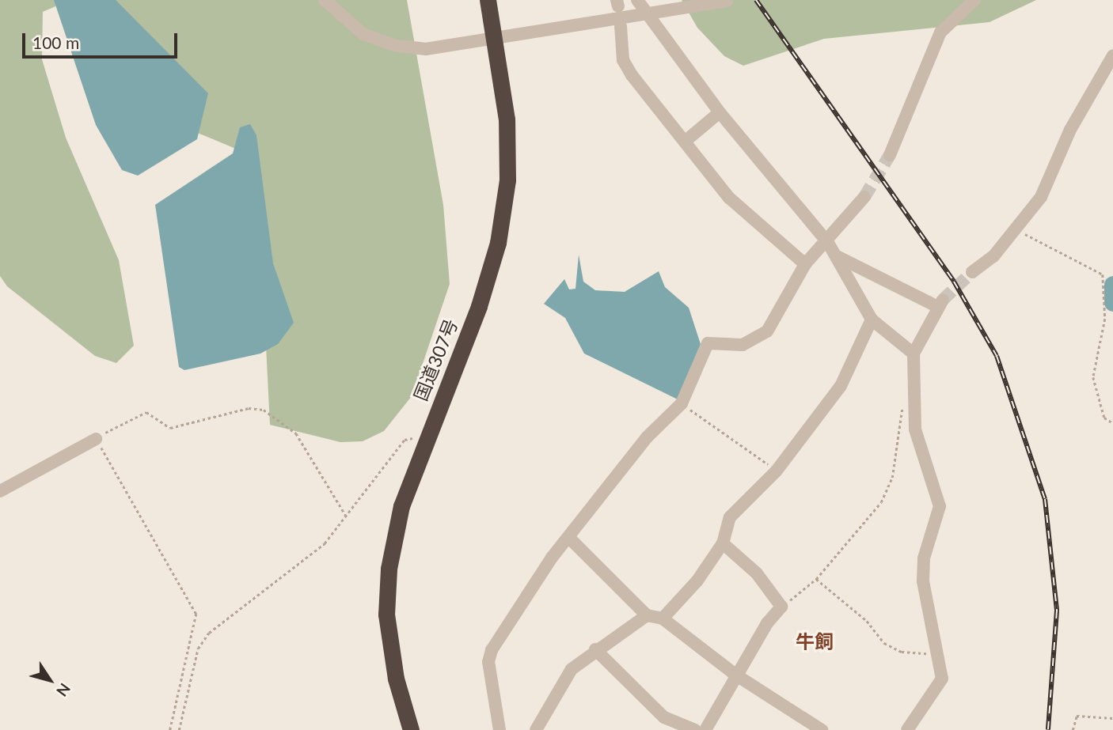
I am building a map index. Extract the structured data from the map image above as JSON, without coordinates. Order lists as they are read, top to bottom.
{
  "streets": {
    "highway": ["国道307号"]
  },
  "districts": ["牛飼"],
  "scale_bar": "100 m",
  "north": "bottom right"
}
